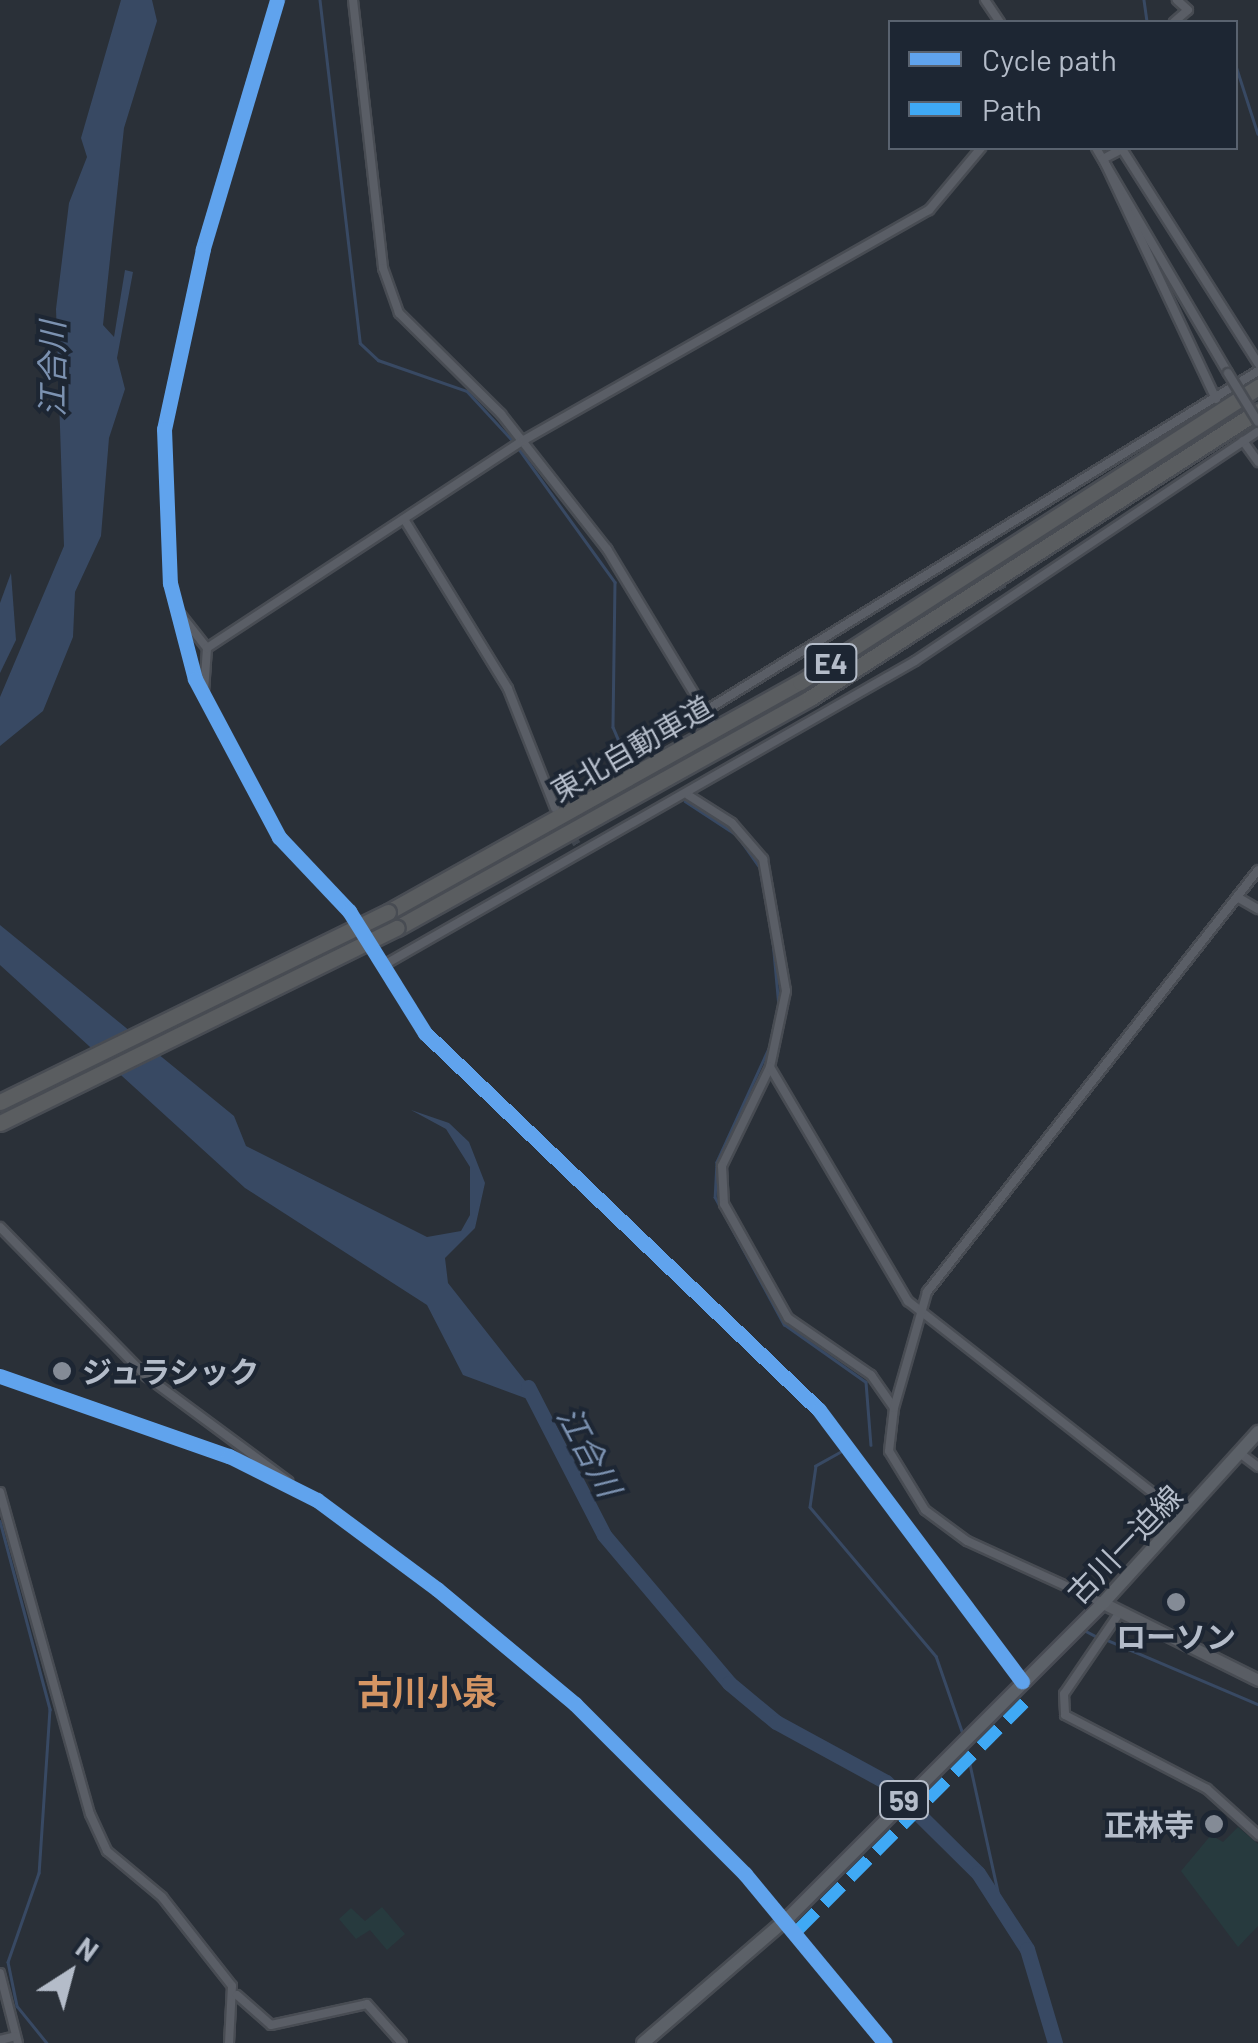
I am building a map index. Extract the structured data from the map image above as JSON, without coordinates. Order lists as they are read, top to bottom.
{
  "streets": {
    "highway": ["E4", "東北自動車道"],
    "main road": ["古川一迫線", "59"]
  },
  "crossings": [
    ["古川一迫線", "59"]
  ],
  "districts": ["古川小泉"],
  "water": ["江合川"],
  "places": ["ジュラシック", "ローソン", "正林寺"],
  "legend": ["Cycle path", "Path"],
  "north": "top right"
}
